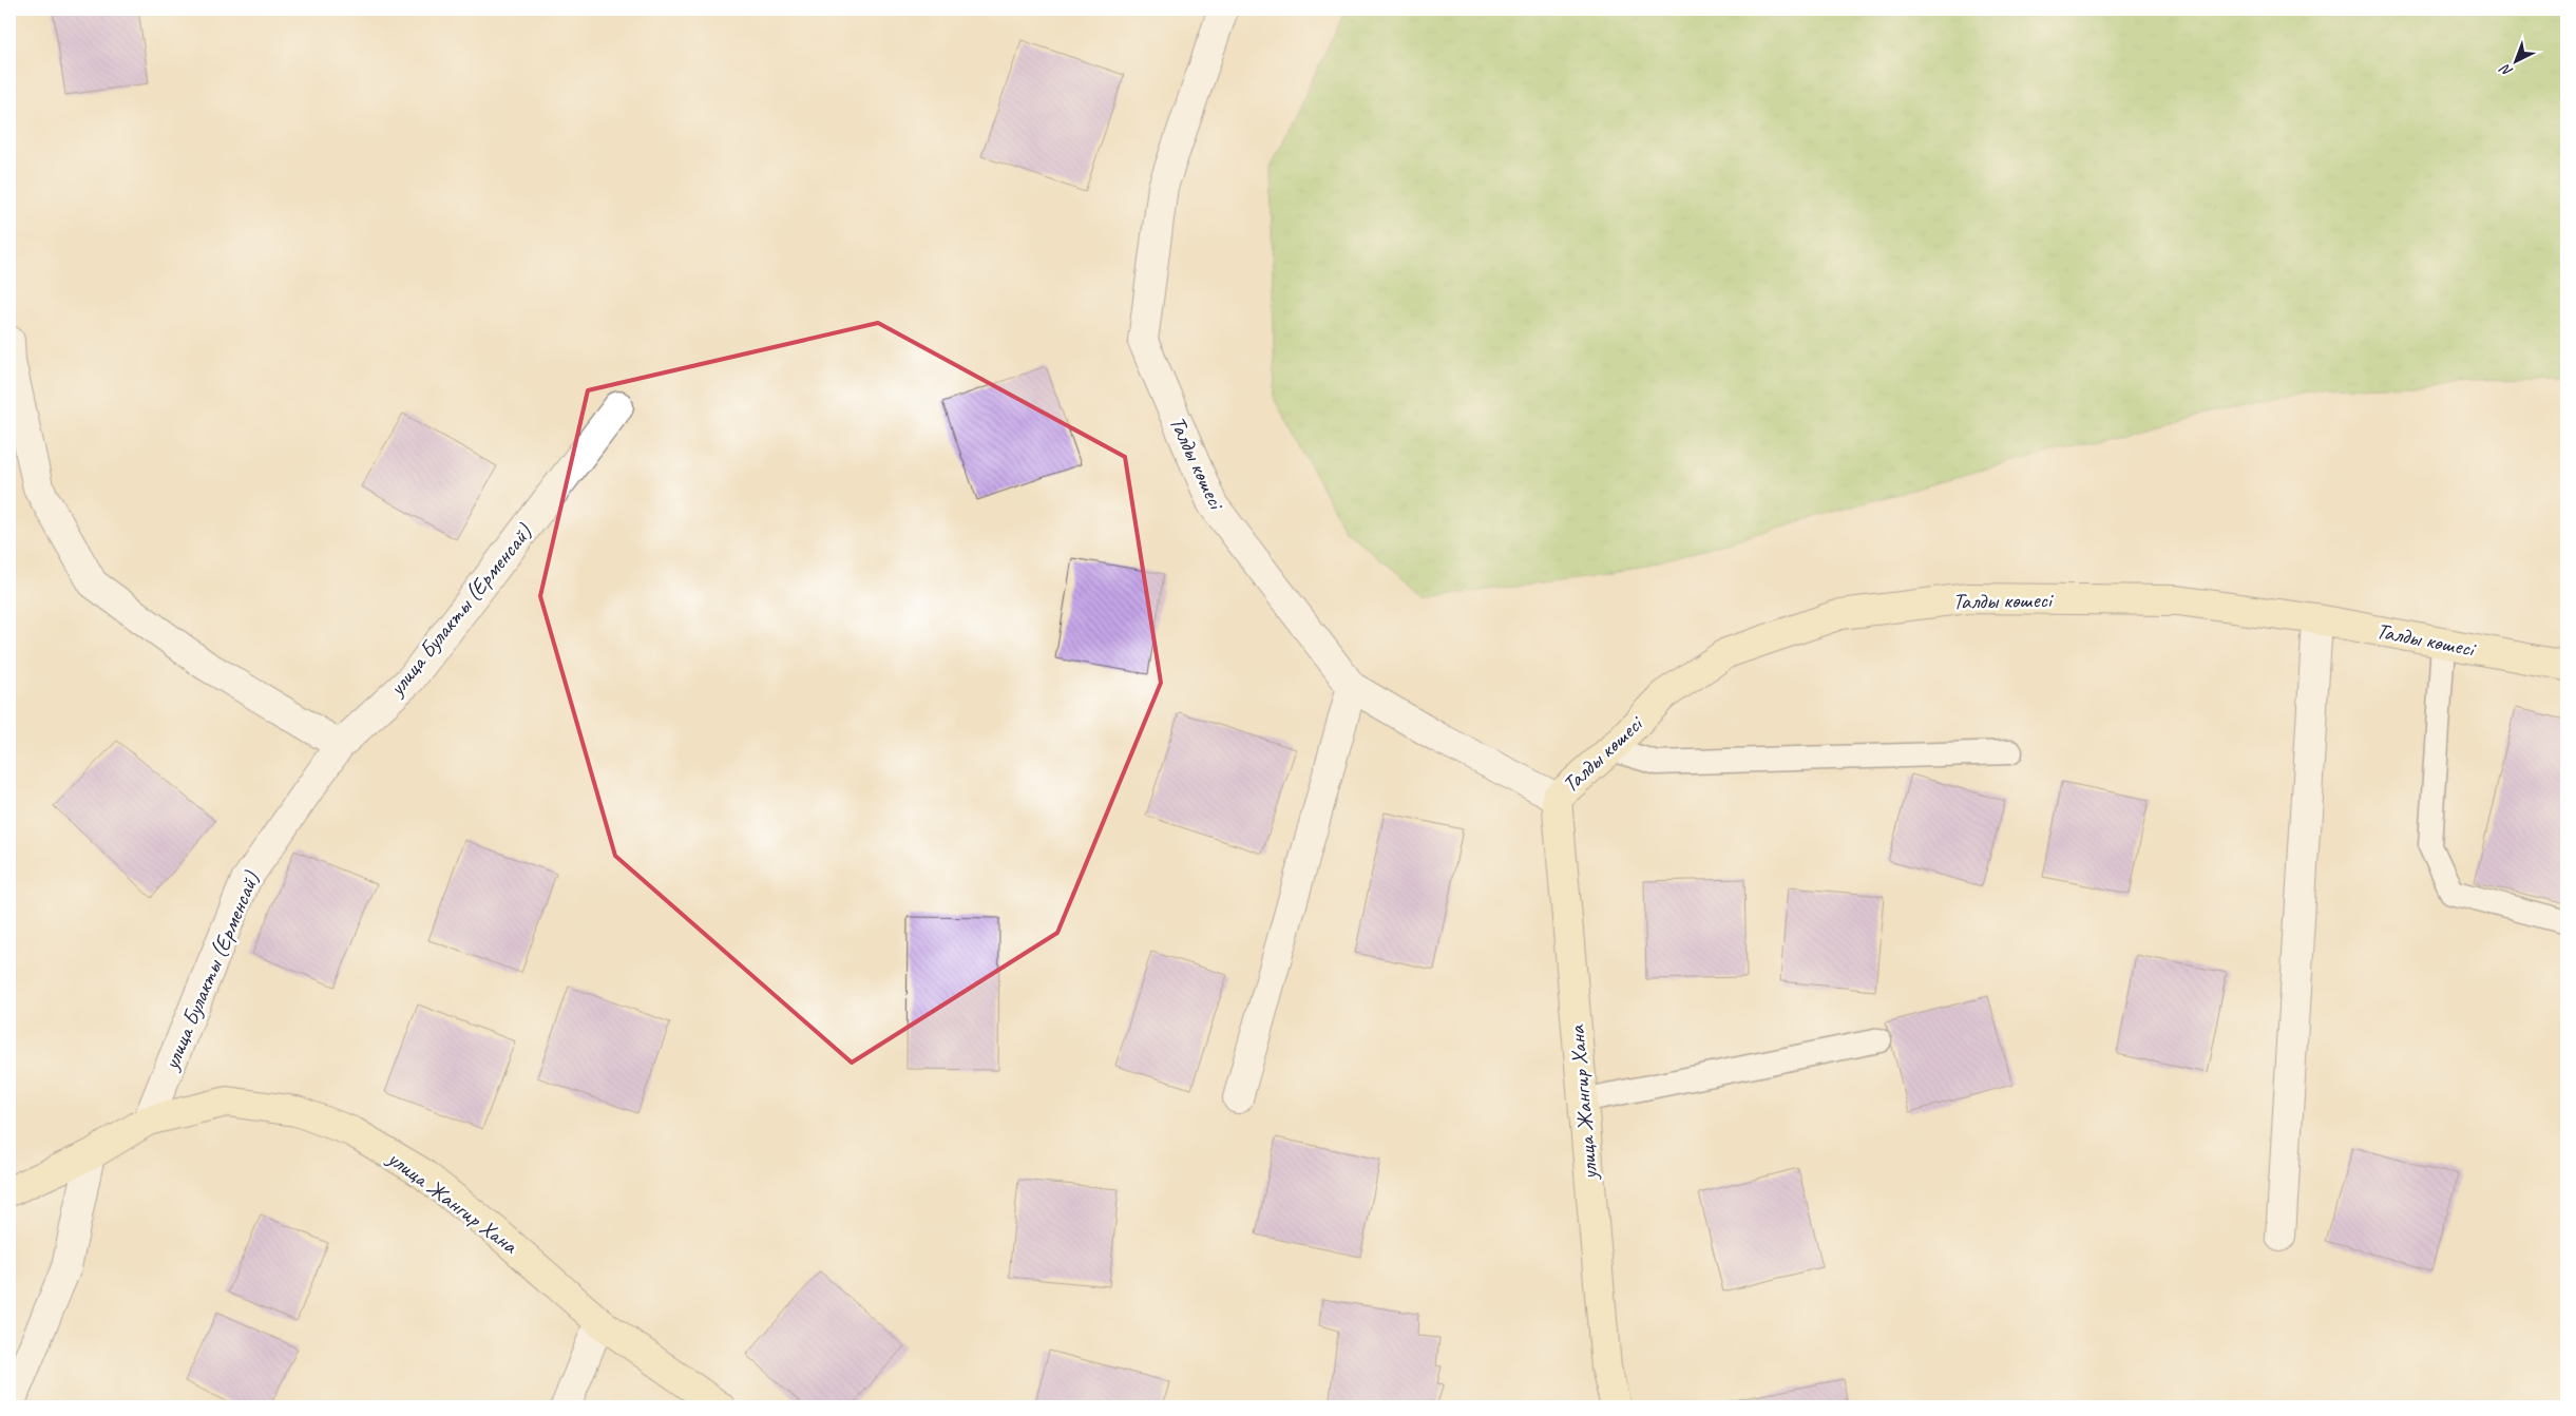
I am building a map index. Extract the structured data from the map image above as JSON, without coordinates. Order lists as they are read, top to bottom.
{
  "streets": {
    "street": ["Талды көшесі", "улица Булакты (Ерменсай)", "улица Жангир Хана"]
  },
  "crossings": [
    ["Талды көшесі", "улица Жангир Хана"],
    ["улица Булакты (Ерменсай)", "улица Жангир Хана"]
  ],
  "north": "bottom left"
}
